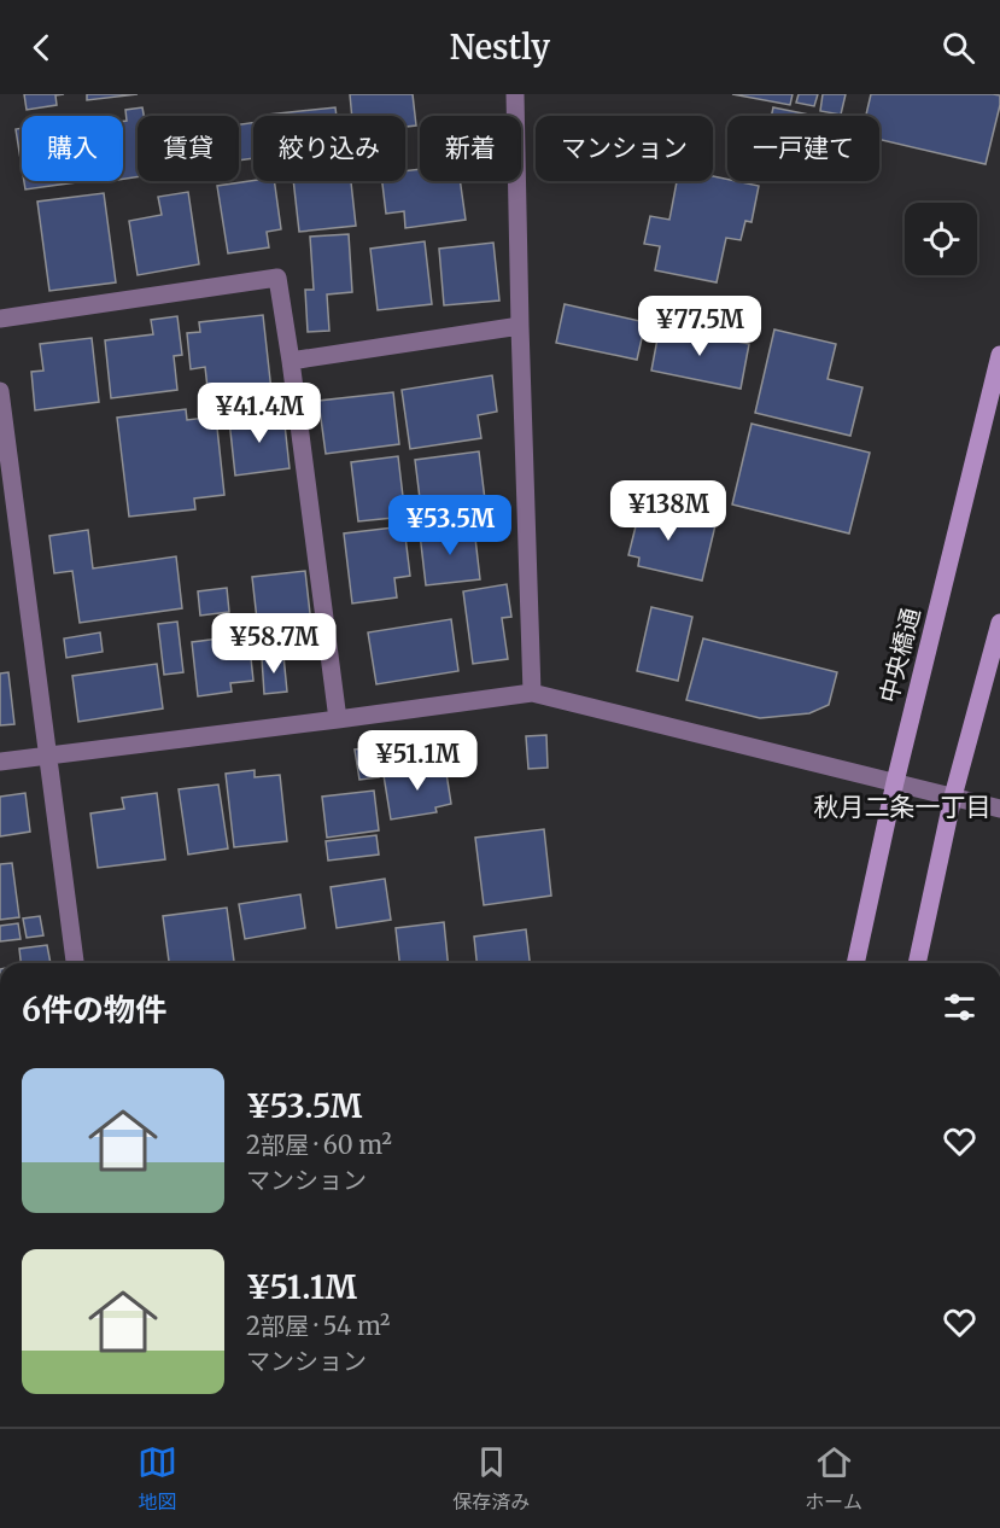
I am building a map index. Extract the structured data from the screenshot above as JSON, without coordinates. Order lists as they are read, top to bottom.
{
  "streets": {
    "street": ["中央橋通"]
  },
  "districts": ["秋月二条一丁目"],
  "page": {
    "header": "Nestly",
    "chip": [
      "購入",
      "賃貸",
      "絞り込み",
      "新着",
      "マンション",
      "一戸建て"
    ],
    "price": [
      "¥77.5M",
      "¥41.4M",
      "¥138M",
      "¥53.5M",
      "¥58.7M",
      "¥51.1M"
    ],
    "heading": "6件の物件",
    "list": [
      {
        "name": "¥53.5M",
        "note": "2部屋 · 60 m² · マンション"
      },
      {
        "name": "¥51.1M",
        "note": "2部屋 · 54 m² · マンション"
      }
    ],
    "tabs": ["地図", "保存済み", "ホーム"]
  }
}
